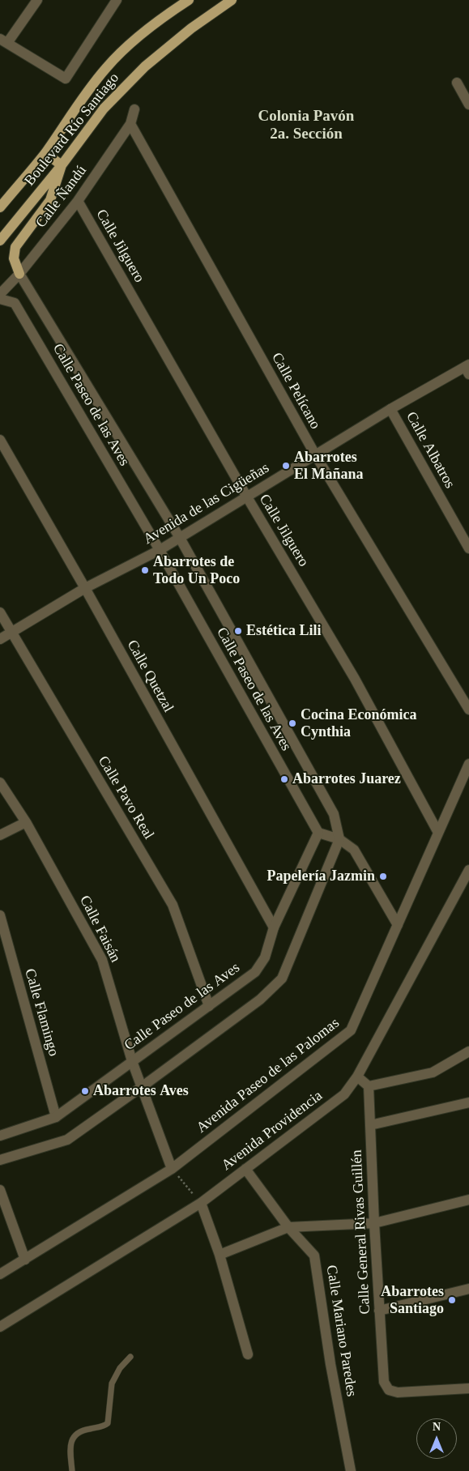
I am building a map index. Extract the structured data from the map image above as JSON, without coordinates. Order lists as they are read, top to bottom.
{
  "streets": {
    "main road": ["Boulevard Río Santiago"],
    "street": [
      "Calle Ñandú",
      "Calle Jilguero",
      "Calle Pelícano",
      "Calle Paseo de las Aves",
      "Calle Albatros",
      "Avenida de las Cigüeñas",
      "Calle Quetzal",
      "Calle Pavo Real",
      "Calle Faisán",
      "Calle Flamingo",
      "Avenida Paseo de las Palomas",
      "Avenida Providencia",
      "Calle General Rivas Guillén",
      "Calle Mariano Paredes"
    ]
  },
  "crossings": [
    ["Calle Ñandú", "Calle Jilguero"],
    ["Calle Ñandú", "Calle Pelícano"],
    ["Calle Ñandú", "Calle Paseo de las Aves"],
    ["Calle Jilguero", "Avenida de las Cigüeñas"],
    ["Calle Jilguero", "Avenida Paseo de las Palomas"],
    ["Calle Pelícano", "Avenida de las Cigüeñas"],
    ["Calle Paseo de las Aves", "Avenida de las Cigüeñas"],
    ["Calle Paseo de las Aves", "Calle Quetzal"],
    ["Calle Paseo de las Aves", "Calle Pavo Real"],
    ["Calle Paseo de las Aves", "Calle Faisán"],
    ["Calle Paseo de las Aves", "Calle Flamingo"],
    ["Calle Albatros", "Avenida de las Cigüeñas"],
    ["Avenida de las Cigüeñas", "Calle Quetzal"],
    ["Avenida de las Cigüeñas", "Calle Pavo Real"],
    ["Calle Faisán", "Avenida Paseo de las Palomas"],
    ["Avenida Providencia", "Calle Mariano Paredes"]
  ],
  "districts": ["Colonia Pavón 2a. Sección"],
  "places": [
    "Abarrotes El Mañana",
    "Abarrotes de Todo Un Poco",
    "Estética Lili",
    "Cocina Económica Cynthia",
    "Abarrotes Juarez",
    "Papelería Jazmin",
    "Abarrotes Aves",
    "Abarrotes Santiago"
  ],
  "north": "top"
}
